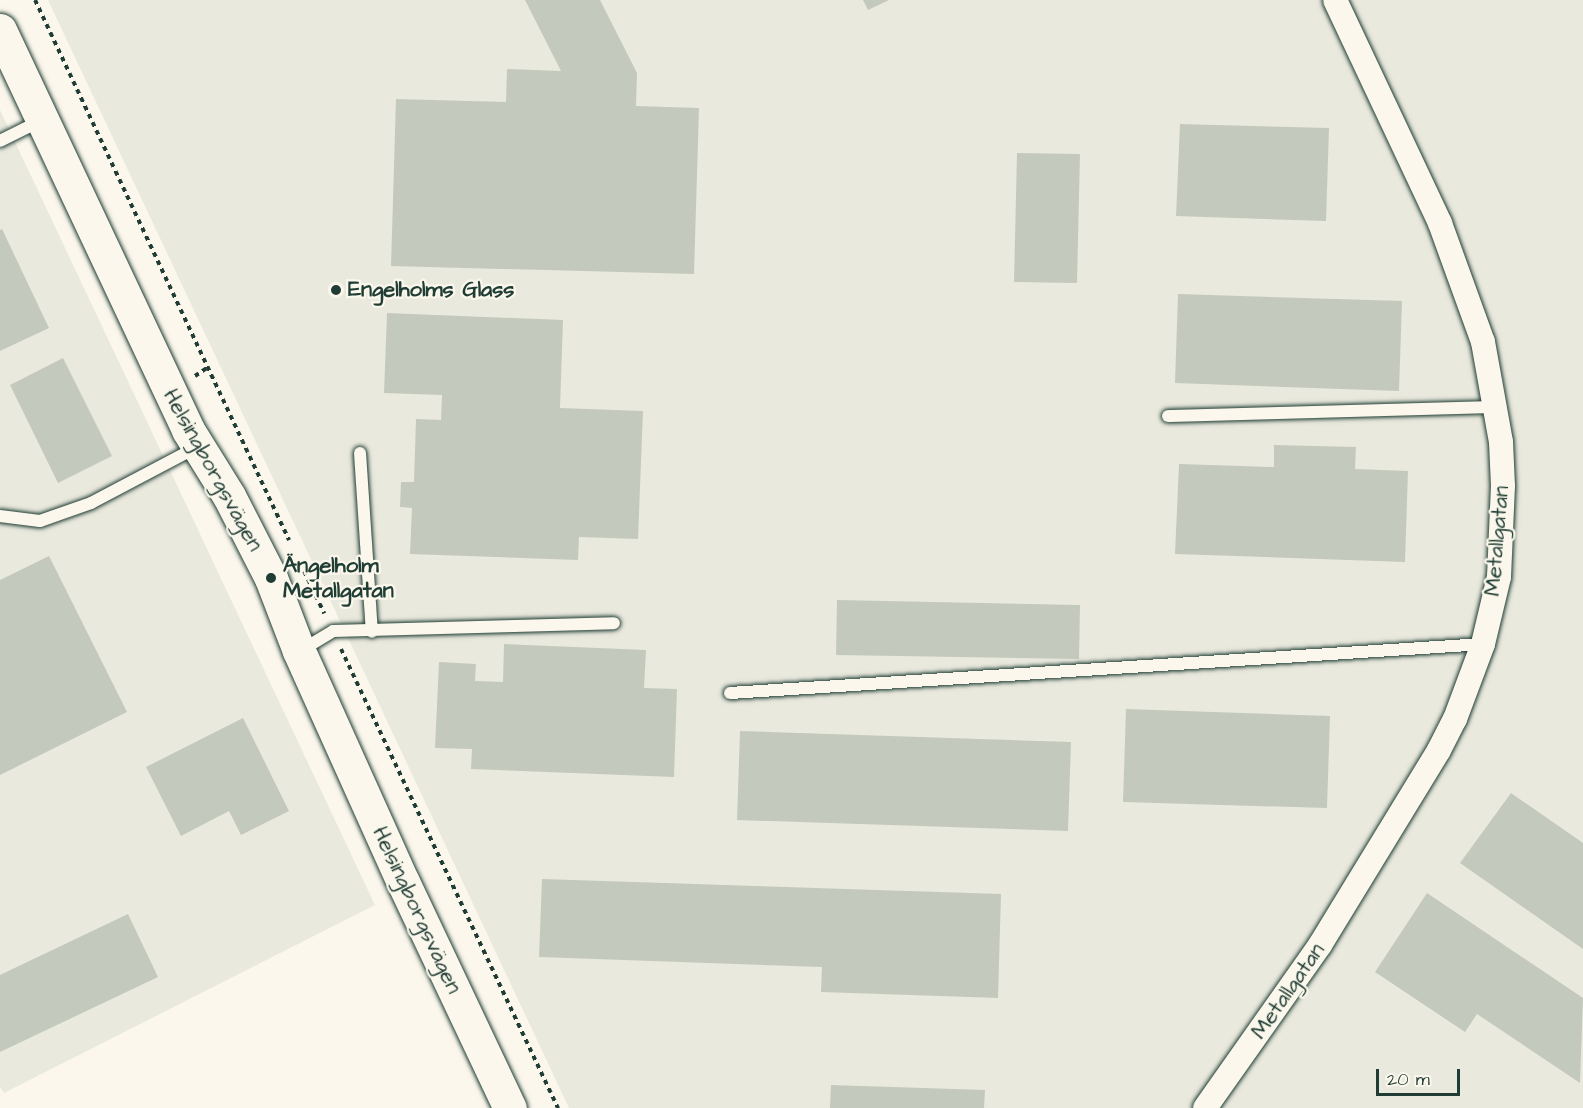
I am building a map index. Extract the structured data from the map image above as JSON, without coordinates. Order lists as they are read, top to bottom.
{
  "streets": {
    "main road": ["Helsingborgsvägen"],
    "street": ["Metallgatan"]
  },
  "places": ["Engelholms Glass", "Ängelholm Metallgatan"],
  "scale_bar": "20 m"
}
